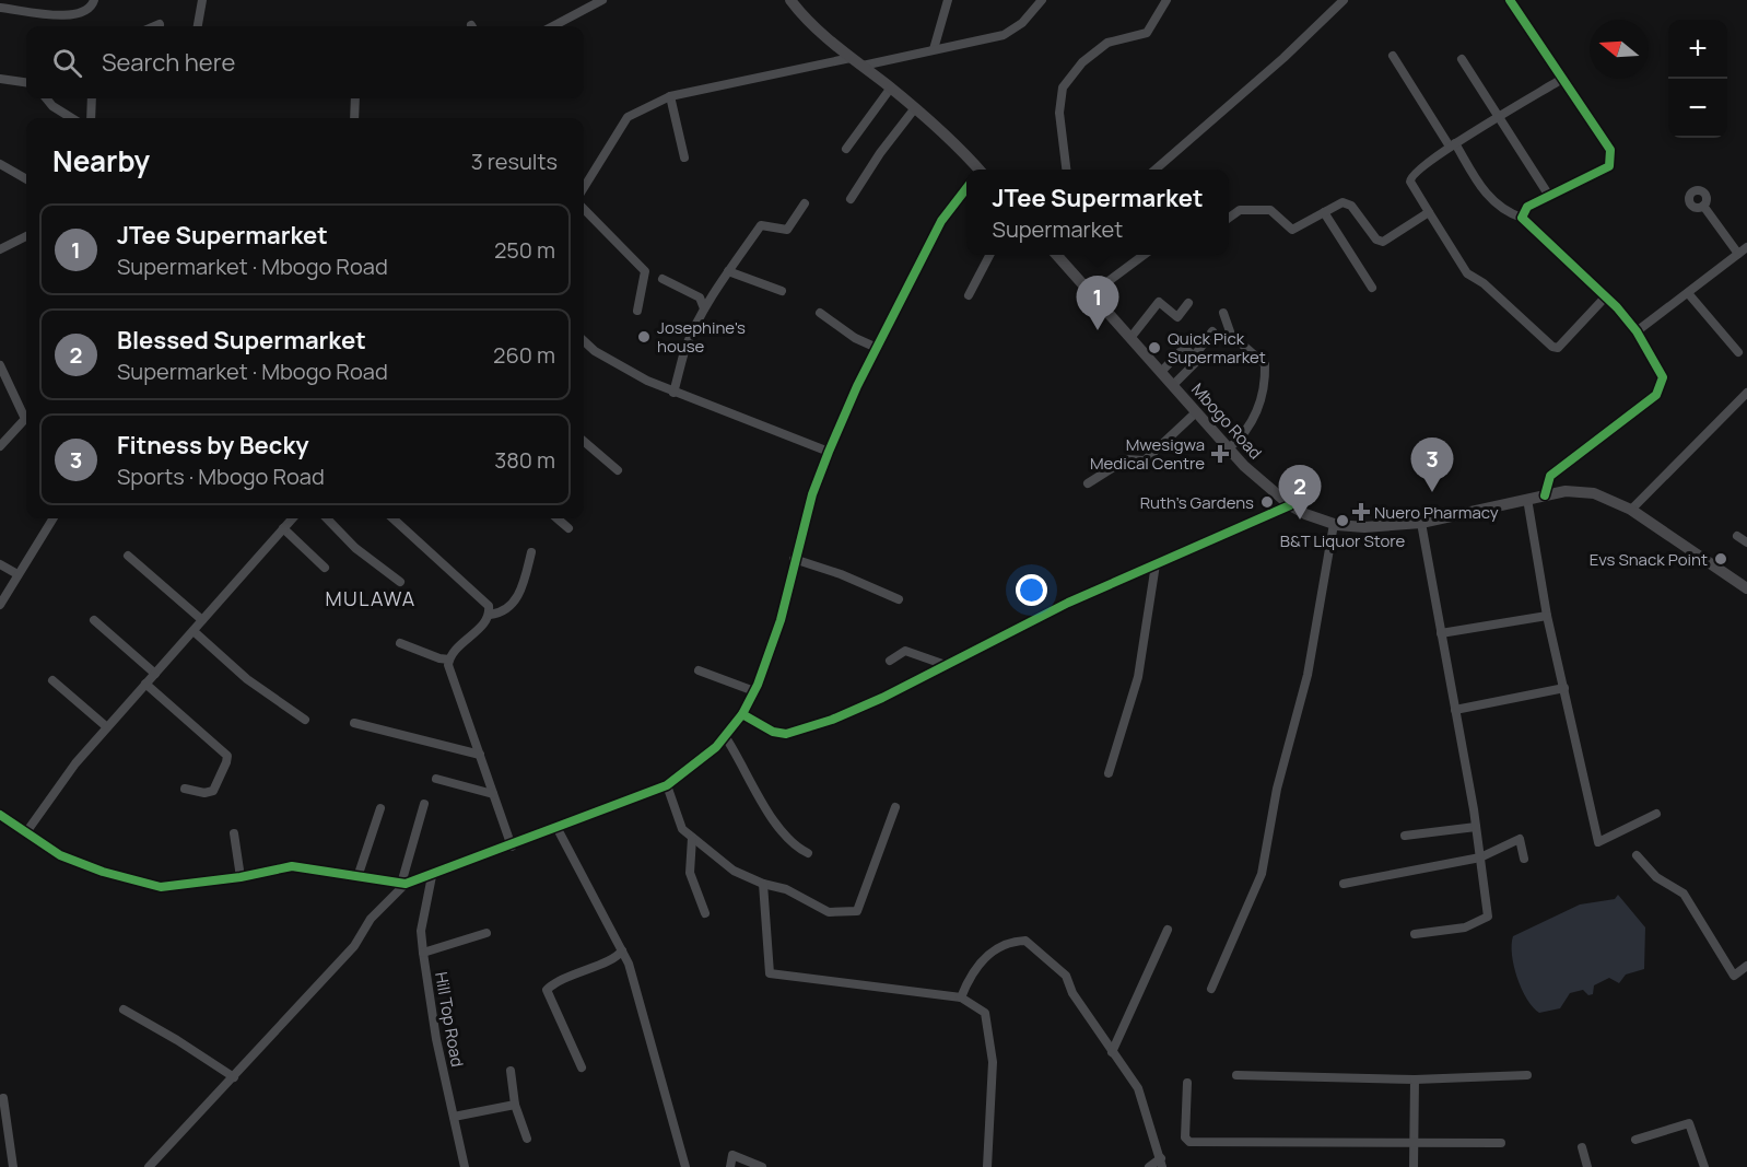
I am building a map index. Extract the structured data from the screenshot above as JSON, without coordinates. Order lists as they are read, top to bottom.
{
  "streets": {
    "main road": ["Mbogo Road"],
    "street": ["Hill Top Road"]
  },
  "districts": ["MULAWA"],
  "places": {
    "other": [
      "Josephine's house",
      "Quick Pick Supermarket",
      "Ruth's Gardens",
      "B&T Liquor Store",
      "Evs Snack Point"
    ],
    "health": ["Mwesigwa Medical Centre", "Nuero Pharmacy"]
  },
  "north": "left",
  "page": {
    "map_buttons": ["+", "−"],
    "search": "Search here",
    "heading": ["Nearby", "3 results"],
    "popup": ["JTee Supermarket", "Supermarket"],
    "list": [
      {
        "mark": "1",
        "name": "JTee Supermarket",
        "note": "Supermarket · Mbogo Road",
        "value": "250 m"
      },
      {
        "mark": "2",
        "name": "Blessed Supermarket",
        "note": "Supermarket · Mbogo Road",
        "value": "260 m"
      },
      {
        "mark": "3",
        "name": "Fitness by Becky",
        "note": "Sports · Mbogo Road",
        "value": "380 m"
      }
    ],
    "pins": ["1", "3", "2"]
  }
}
